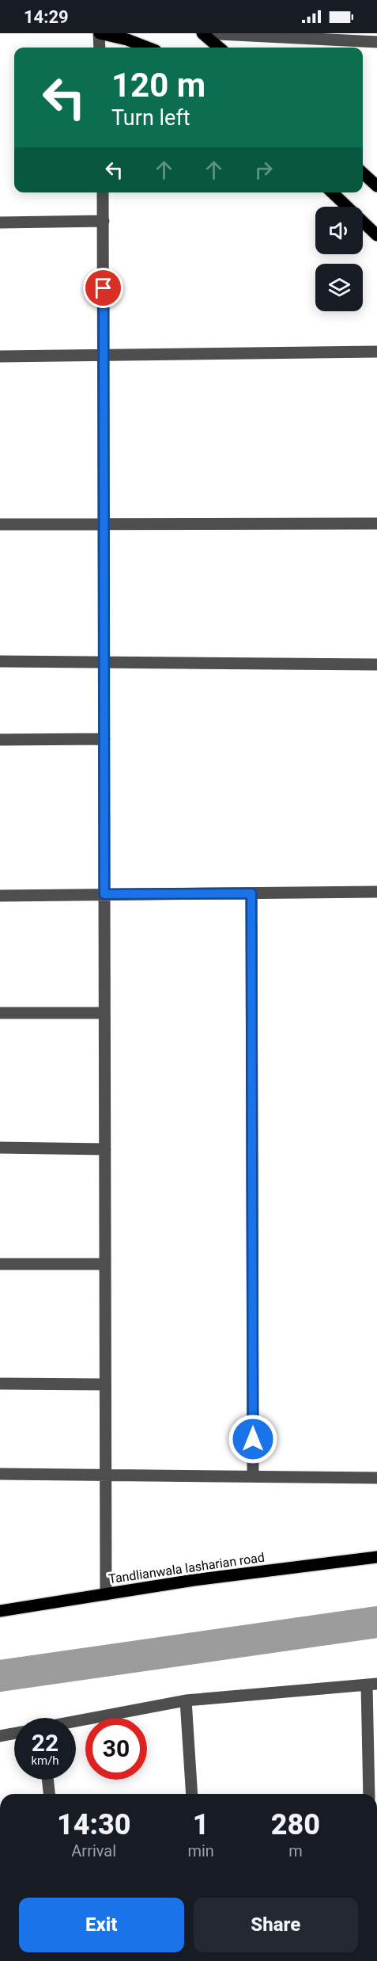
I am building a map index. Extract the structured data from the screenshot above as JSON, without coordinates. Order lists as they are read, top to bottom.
{
  "streets": {
    "main road": ["Tandlianwala lasharian road"]
  },
  "page": {
    "status": "14:29",
    "turn": ["120 m", "Turn left"],
    "speed": "22 km/h",
    "limit": "30",
    "eta": [
      "14:30",
      "Arrival",
      "1",
      "min",
      "280",
      "m"
    ],
    "buttons": ["Exit", "Share"]
  }
}
